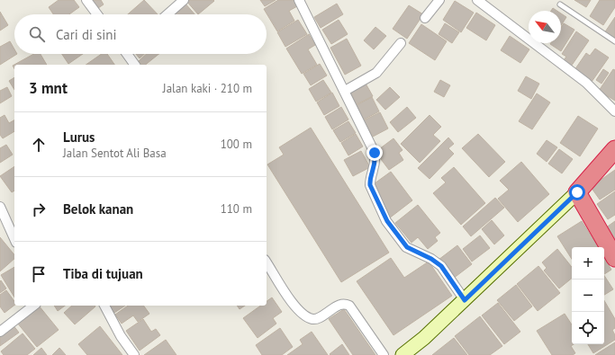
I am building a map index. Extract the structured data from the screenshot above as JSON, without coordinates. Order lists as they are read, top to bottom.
{
  "north": "top left",
  "page": {
    "search": "Cari di sini",
    "heading": ["3 mnt", "Jalan kaki · 210 m"],
    "list": [
      ["Lurus", "Jalan Sentot Ali Basa", "100 m"],
      ["Belok kanan", "110 m"],
      "Tiba di tujuan"
    ],
    "map_buttons": ["+", "−"]
  }
}
